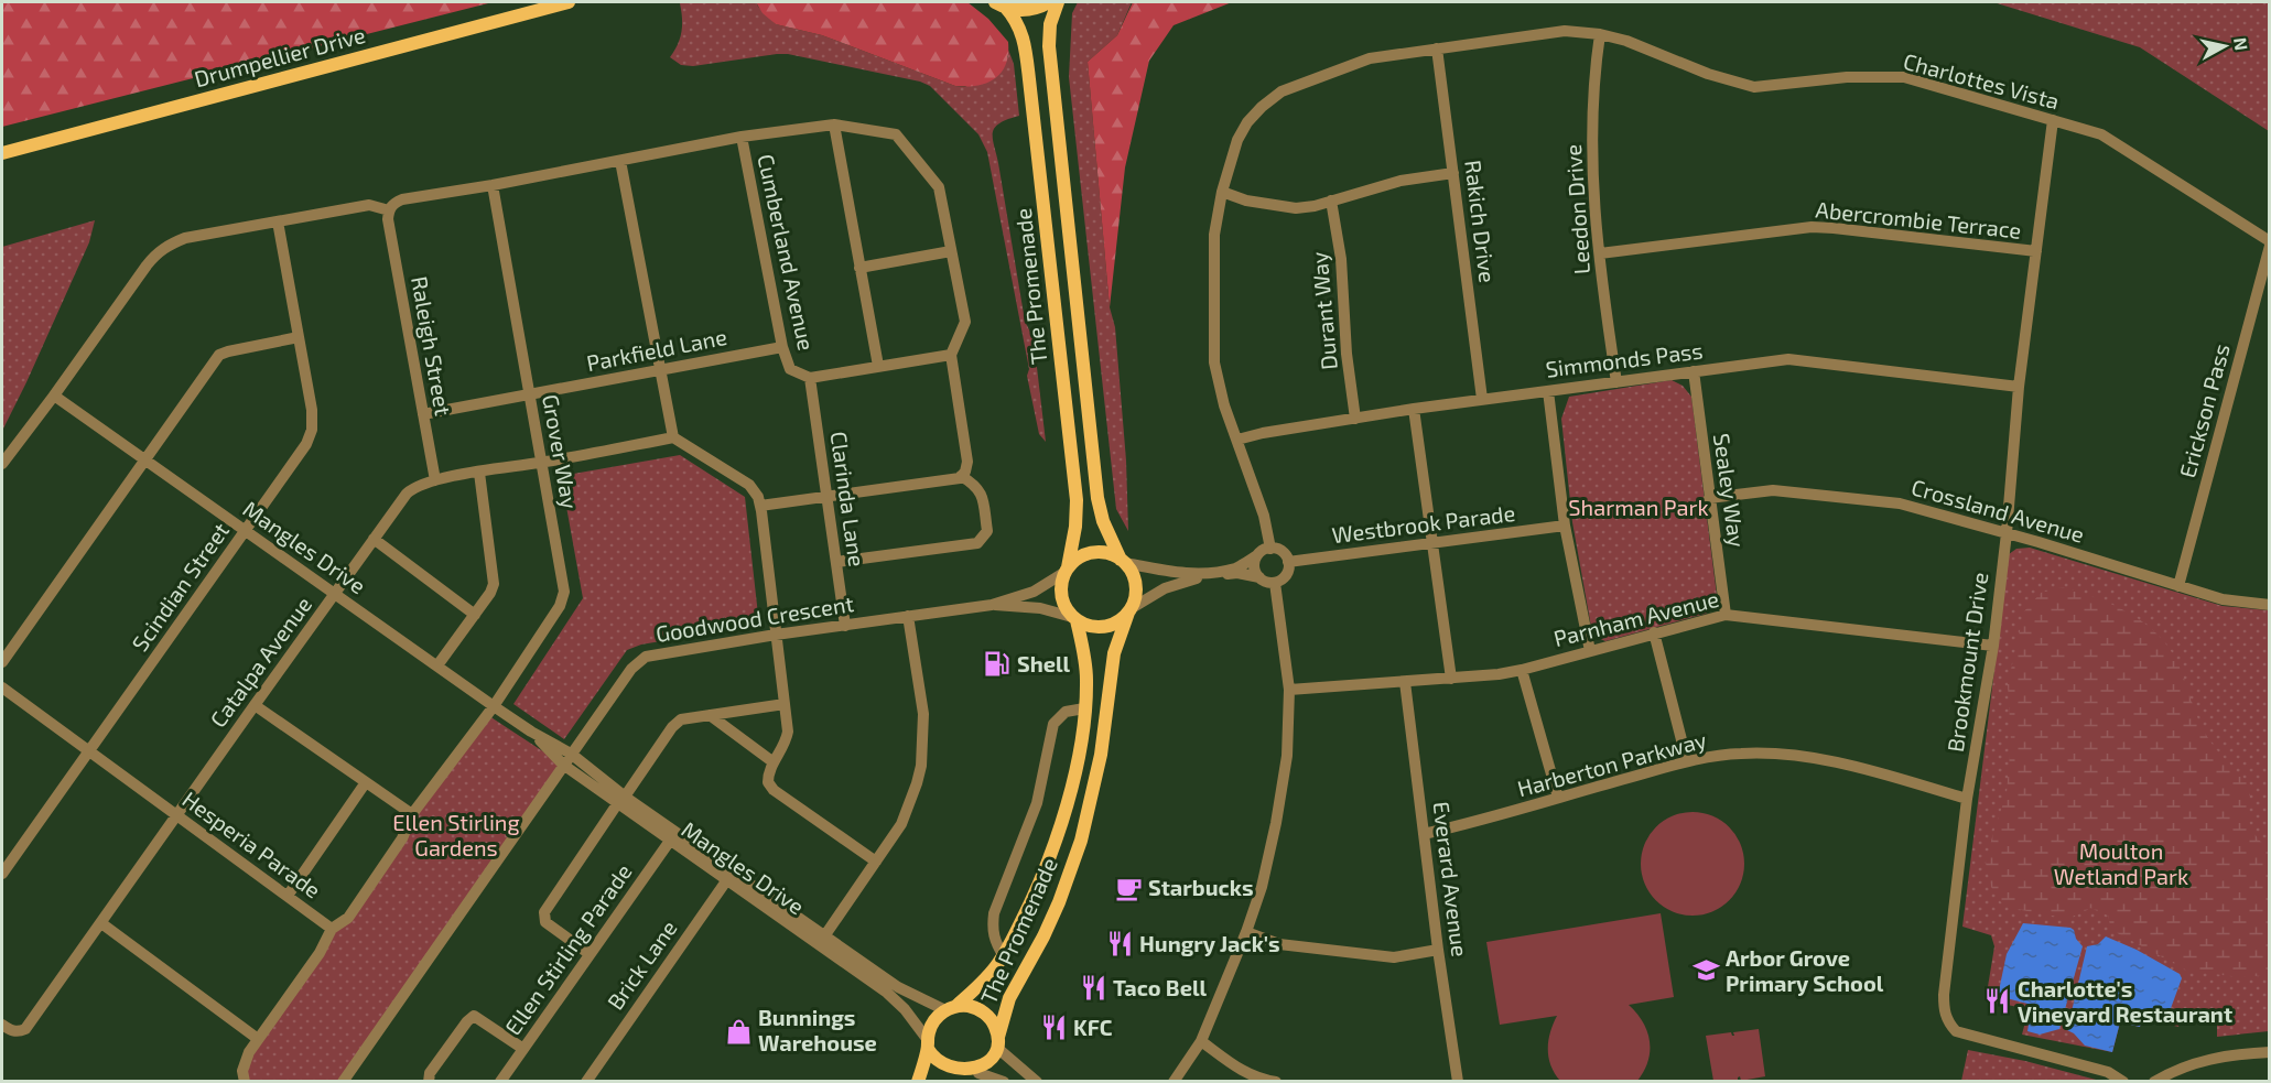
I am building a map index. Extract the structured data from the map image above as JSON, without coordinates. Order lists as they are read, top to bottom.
{
  "streets": {
    "main road": ["Drumpellier Drive", "The Promenade"],
    "street": [
      "Charlottes Vista",
      "Leedon Drive",
      "Abercrombie Terrace",
      "Rakich Drive",
      "Cumberland Avenue",
      "Durant Way",
      "Raleigh Street",
      "Parkfield Lane",
      "Simmonds Pass",
      "Erickson Pass",
      "Grover Way",
      "Sealey Way",
      "Clarinda Lane",
      "Crossland Avenue",
      "Westbrook Parade",
      "Mangles Drive",
      "Scindian Street",
      "Goodwood Crescent",
      "Parnham Avenue",
      "Catalpa Avenue",
      "Brookmount Drive",
      "Harberton Parkway",
      "Hesperia Parade",
      "Everard Avenue",
      "Ellen Stirling Parade",
      "Brick Lane"
    ]
  },
  "crossings": [
    ["Charlottes Vista", "Leedon Drive"],
    ["Charlottes Vista", "Rakich Drive"],
    ["Charlottes Vista", "Simmonds Pass"],
    ["Charlottes Vista", "Erickson Pass"],
    ["Charlottes Vista", "Westbrook Parade"],
    ["Charlottes Vista", "Brookmount Drive"],
    ["Leedon Drive", "Abercrombie Terrace"],
    ["Leedon Drive", "Simmonds Pass"],
    ["Abercrombie Terrace", "Brookmount Drive"],
    ["Rakich Drive", "Simmonds Pass"],
    ["Cumberland Avenue", "Raleigh Street"],
    ["Cumberland Avenue", "Parkfield Lane"],
    ["Cumberland Avenue", "Grover Way"],
    ["Cumberland Avenue", "Clarinda Lane"],
    ["Cumberland Avenue", "Mangles Drive"],
    ["Cumberland Avenue", "Scindian Street"],
    ["The Promenade", "Mangles Drive"],
    ["The Promenade", "Goodwood Crescent"],
    ["Durant Way", "Simmonds Pass"],
    ["Raleigh Street", "Parkfield Lane"],
    ["Raleigh Street", "Catalpa Avenue"],
    ["Parkfield Lane", "Grover Way"],
    ["Simmonds Pass", "Sealey Way"],
    ["Simmonds Pass", "Brookmount Drive"],
    ["Erickson Pass", "Crossland Avenue"],
    ["Grover Way", "Mangles Drive"],
    ["Grover Way", "Catalpa Avenue"],
    ["Grover Way", "Hesperia Parade"],
    ["Sealey Way", "Crossland Avenue"],
    ["Sealey Way", "Parnham Avenue"],
    ["Clarinda Lane", "Goodwood Crescent"],
    ["Crossland Avenue", "Brookmount Drive"],
    ["Mangles Drive", "Scindian Street"],
    ["Mangles Drive", "Goodwood Crescent"],
    ["Mangles Drive", "Catalpa Avenue"],
    ["Mangles Drive", "Ellen Stirling Parade"],
    ["Mangles Drive", "Brick Lane"],
    ["Scindian Street", "Hesperia Parade"],
    ["Parnham Avenue", "Brookmount Drive"],
    ["Parnham Avenue", "Everard Avenue"],
    ["Catalpa Avenue", "Hesperia Parade"],
    ["Brookmount Drive", "Harberton Parkway"],
    ["Harberton Parkway", "Everard Avenue"]
  ],
  "parks": ["Sharman Park", "Ellen Stirling Gardens", "Moulton Wetland Park"],
  "places": {
    "fuel station": ["Shell"],
    "cafe": ["Starbucks"],
    "restaurant": [
      "Hungry Jack's",
      "Taco Bell",
      "Charlotte's Vineyard Restaurant",
      "KFC"
    ],
    "school or university": ["Arbor Grove Primary School"],
    "shop": ["Bunnings Warehouse"]
  },
  "north": "right"
}
